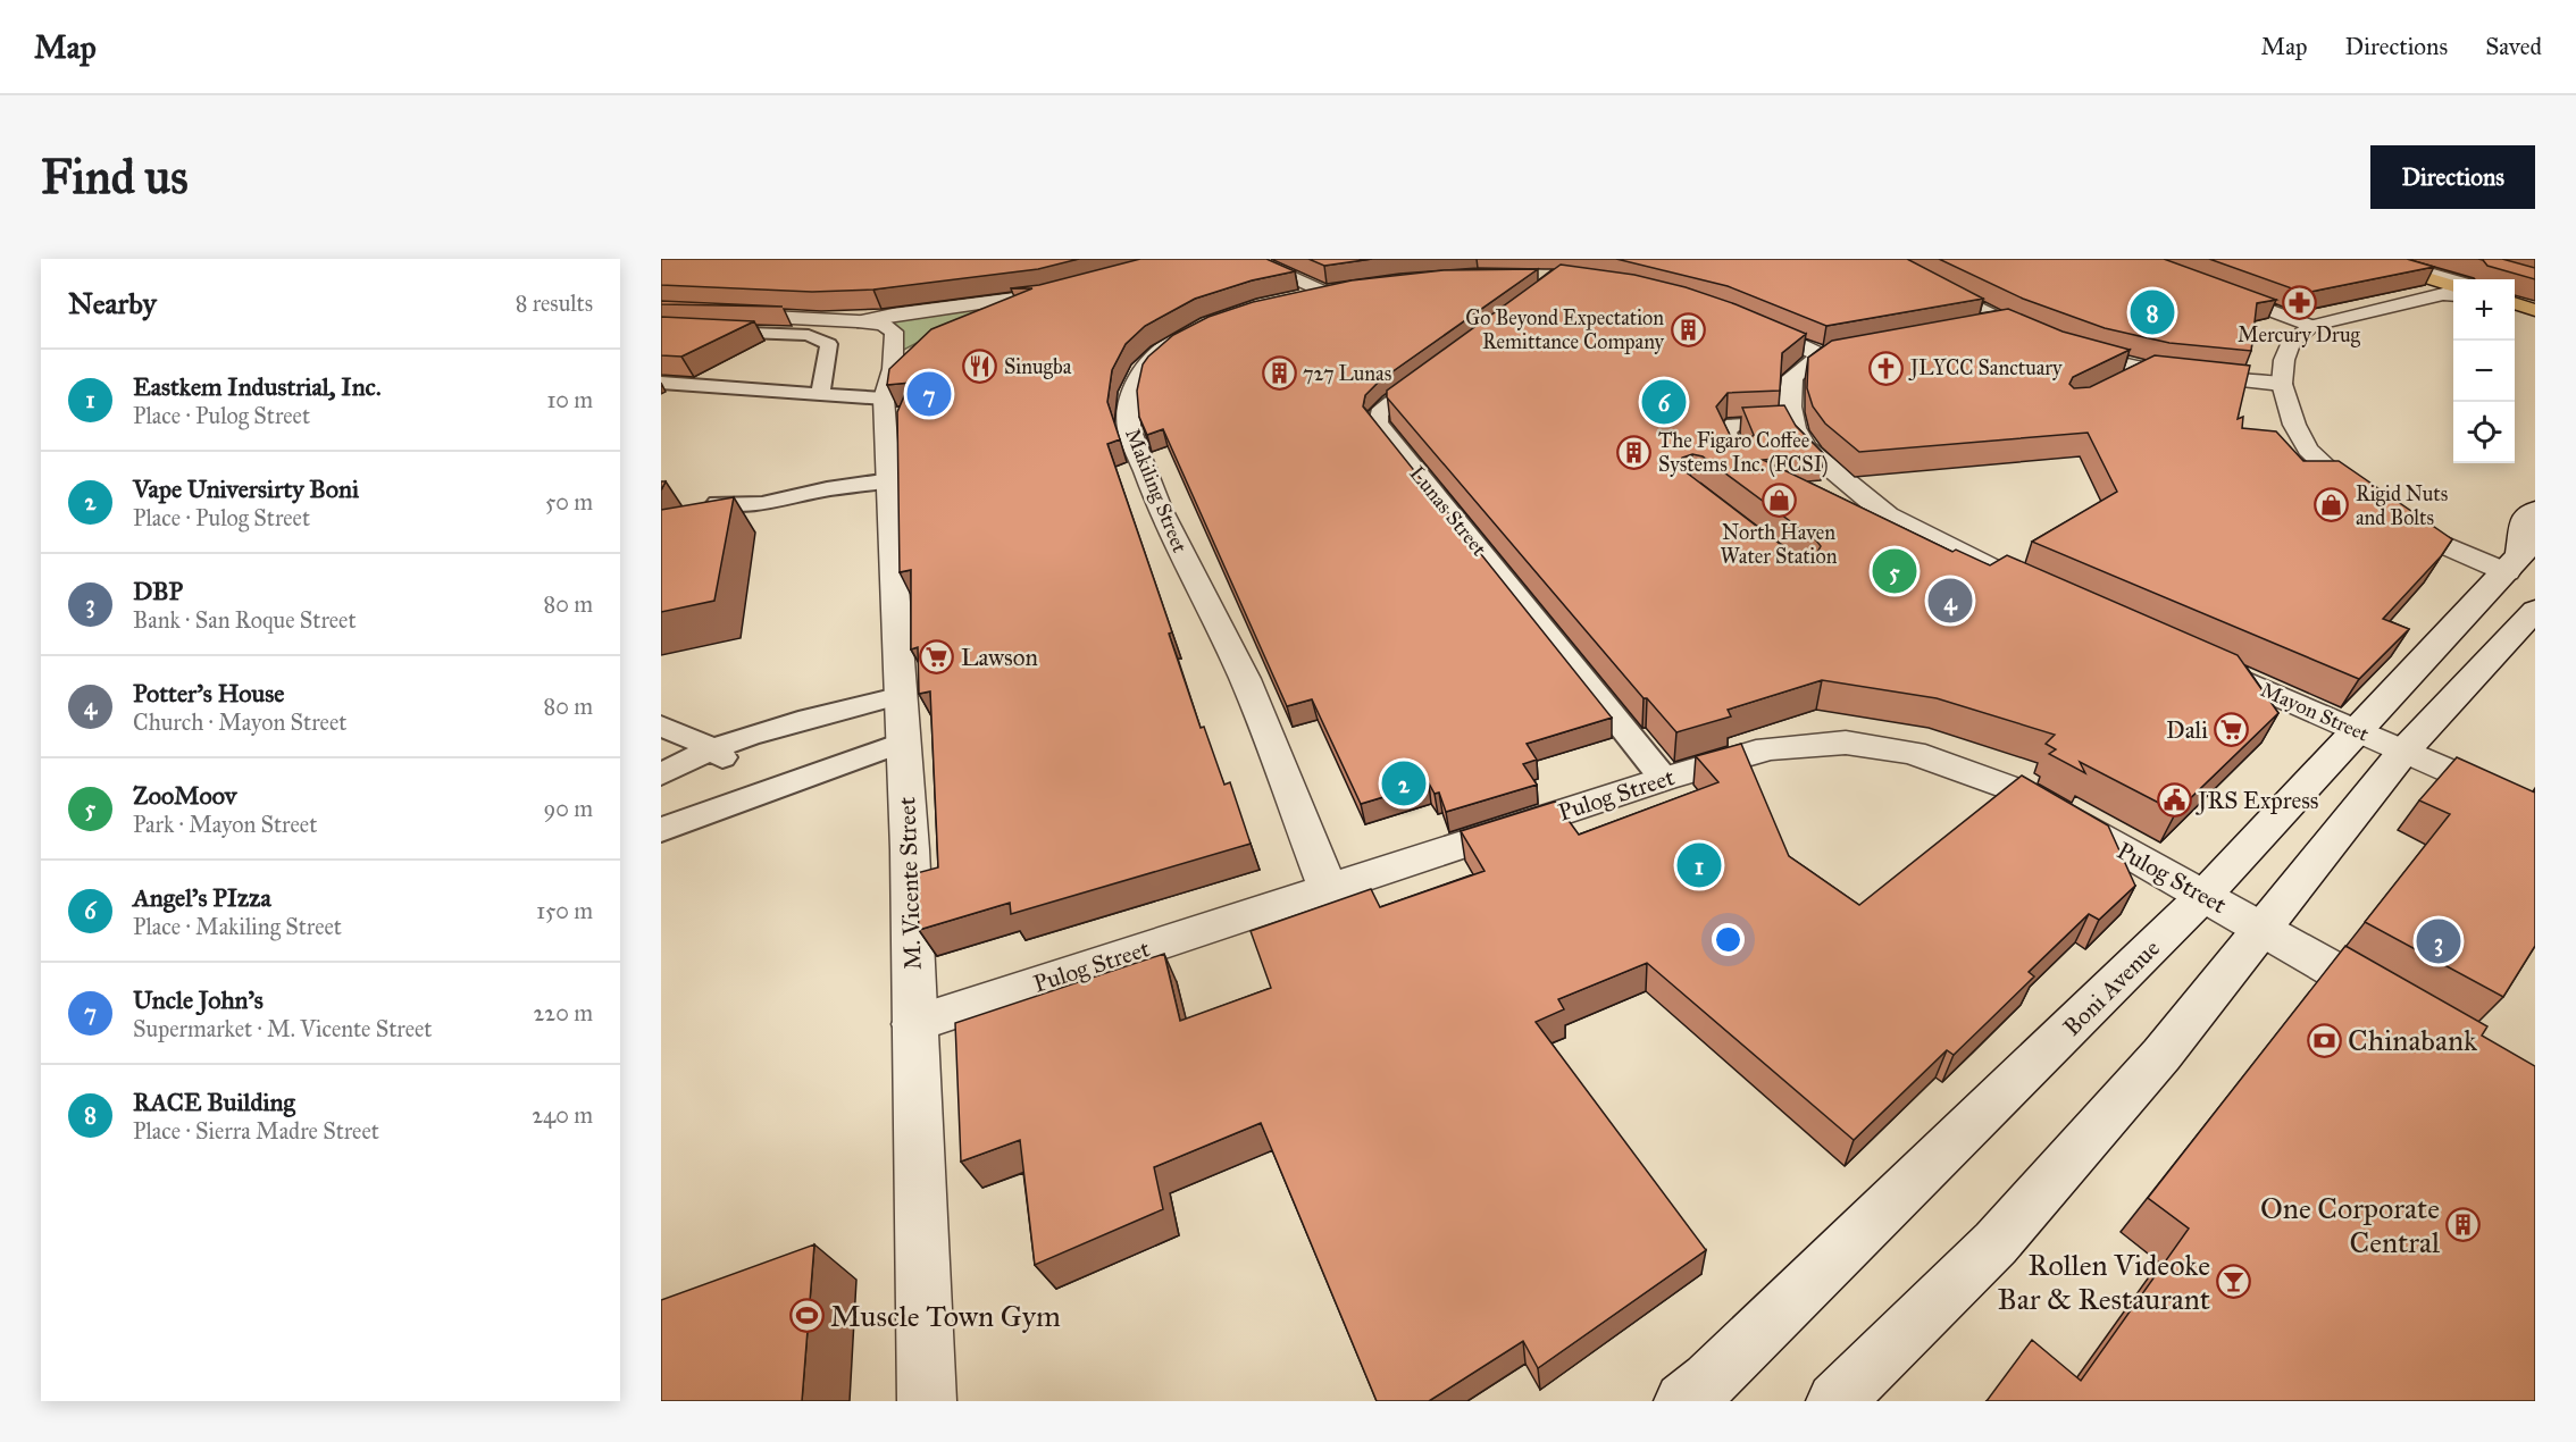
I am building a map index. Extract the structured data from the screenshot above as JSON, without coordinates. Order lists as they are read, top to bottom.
{
  "streets": {
    "street": [
      "Makiling Street",
      "Mayon Street",
      "Pulog Street",
      "M. Vicente Street",
      "Boni Avenue"
    ],
    "lane": ["Lunas Street"]
  },
  "crossings": [
    ["Makiling Street", "Pulog Street"],
    ["Lunas Street", "Pulog Street"],
    ["Mayon Street", "Boni Avenue"],
    ["Pulog Street", "M. Vicente Street"],
    ["Pulog Street", "Boni Avenue"]
  ],
  "places": {
    "pharmacy": ["Mercury Drug"],
    "building": [
      "Go Beyond Expectation Remittance Company",
      "727 Lunas",
      "The Figaro Coffee Systems Inc. (FCSI)",
      "One Corporate Central"
    ],
    "restaurant": ["Sinugba"],
    "church": ["JLYCC Sanctuary"],
    "shop": ["North Haven Water Station", "Rigid Nuts and Bolts"],
    "supermarket": ["Lawson", "Dali"],
    "public building": ["JRS Express"],
    "bank": ["Chinabank"],
    "bar": ["Rollen Videoke Bar & Restaurant"],
    "sports": ["Muscle Town Gym"]
  },
  "page": {
    "header": "Map",
    "nav": ["Map", "Directions", "Saved"],
    "buttons": "Directions",
    "title": "Find us",
    "heading": ["Nearby", "8 results"],
    "map_buttons": ["+", "−"],
    "pins": [
      "8",
      "7",
      "6",
      "5",
      "4",
      "2",
      "1",
      "3"
    ],
    "list": [
      {
        "mark": "1",
        "name": "Eastkem Industrial, Inc.",
        "note": "Place · Pulog Street",
        "value": "10 m"
      },
      {
        "mark": "2",
        "name": "Vape Universirty Boni",
        "note": "Place · Pulog Street",
        "value": "50 m"
      },
      {
        "mark": "3",
        "name": "DBP",
        "note": "Bank · San Roque Street",
        "value": "80 m"
      },
      {
        "mark": "4",
        "name": "Potter's House",
        "note": "Church · Mayon Street",
        "value": "80 m"
      },
      {
        "mark": "5",
        "name": "ZooMoov",
        "note": "Park · Mayon Street",
        "value": "90 m"
      },
      {
        "mark": "6",
        "name": "Angel's PIzza",
        "note": "Place · Makiling Street",
        "value": "150 m"
      },
      {
        "mark": "7",
        "name": "Uncle John's",
        "note": "Supermarket · M. Vicente Street",
        "value": "220 m"
      },
      {
        "mark": "8",
        "name": "RACE Building",
        "note": "Place · Sierra Madre Street",
        "value": "240 m"
      }
    ]
  }
}
